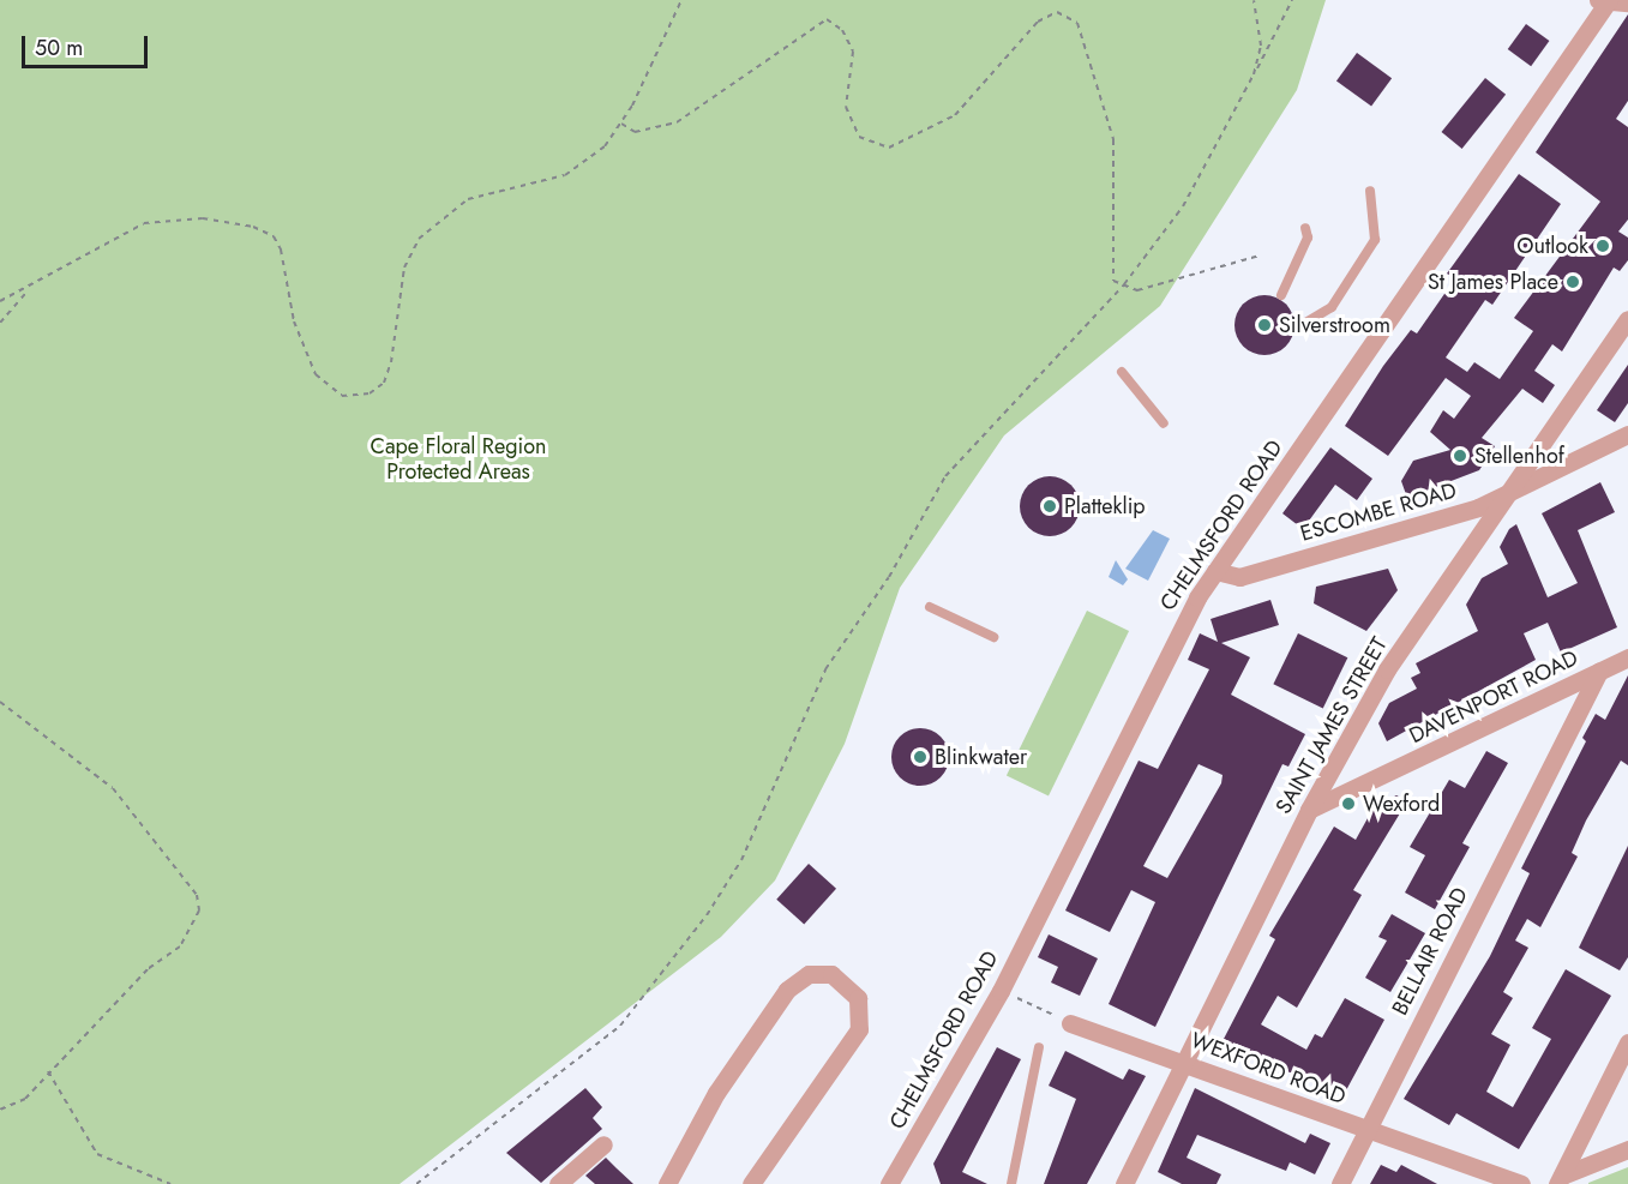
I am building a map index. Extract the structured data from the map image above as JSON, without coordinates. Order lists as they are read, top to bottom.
{
  "streets": {
    "street": [
      "ESCOMBE ROAD",
      "CHELMSFORD ROAD",
      "DAVENPORT ROAD",
      "SAINT JAMES STREET",
      "BELLAIR ROAD",
      "WEXFORD ROAD"
    ]
  },
  "crossings": [
    ["ESCOMBE ROAD", "CHELMSFORD ROAD"],
    ["ESCOMBE ROAD", "SAINT JAMES STREET"],
    ["DAVENPORT ROAD", "SAINT JAMES STREET"],
    ["DAVENPORT ROAD", "BELLAIR ROAD"],
    ["SAINT JAMES STREET", "WEXFORD ROAD"],
    ["BELLAIR ROAD", "WEXFORD ROAD"]
  ],
  "parks": ["Cape Floral Region Protected Areas"],
  "places": [
    "Outlook",
    "St James Place",
    "Silverstroom",
    "Stellenhof",
    "Platteklip",
    "Blinkwater",
    "Wexford"
  ],
  "scale_bar": "50 m"
}
